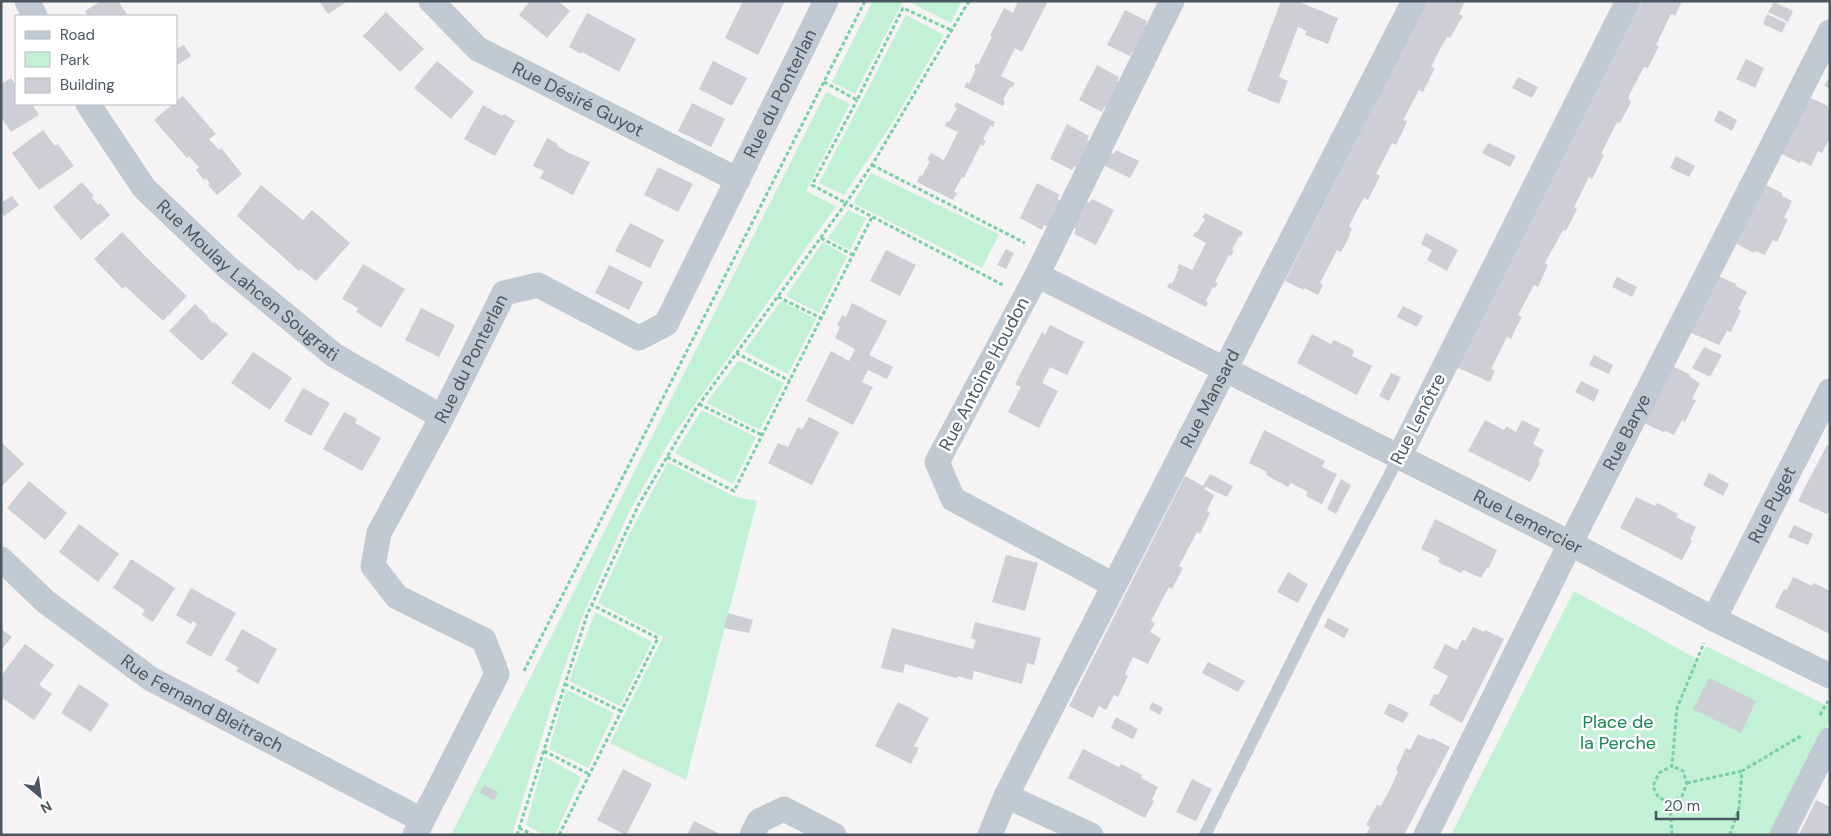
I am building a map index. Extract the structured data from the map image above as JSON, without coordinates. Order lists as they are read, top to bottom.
{
  "streets": {
    "street": [
      "Rue du Ponterlan",
      "Rue Désiré Guyot",
      "Rue Moulay Lahcen Sougrati",
      "Rue Antoine Houdon",
      "Rue Mansard",
      "Rue Lenôtre",
      "Rue Barye",
      "Rue Puget",
      "Rue Lemercier",
      "Rue Fernand Bleitrach"
    ]
  },
  "crossings": [
    ["Rue du Ponterlan", "Rue Désiré Guyot"],
    ["Rue du Ponterlan", "Rue Moulay Lahcen Sougrati"],
    ["Rue du Ponterlan", "Rue Fernand Bleitrach"],
    ["Rue Antoine Houdon", "Rue Mansard"],
    ["Rue Antoine Houdon", "Rue Lemercier"],
    ["Rue Mansard", "Rue Lemercier"],
    ["Rue Lenôtre", "Rue Lemercier"],
    ["Rue Barye", "Rue Lemercier"],
    ["Rue Puget", "Rue Lemercier"]
  ],
  "parks": ["Place de la Perche"],
  "legend": ["Road", "Park", "Building"],
  "scale_bar": "20 m",
  "north": "bottom right"
}
